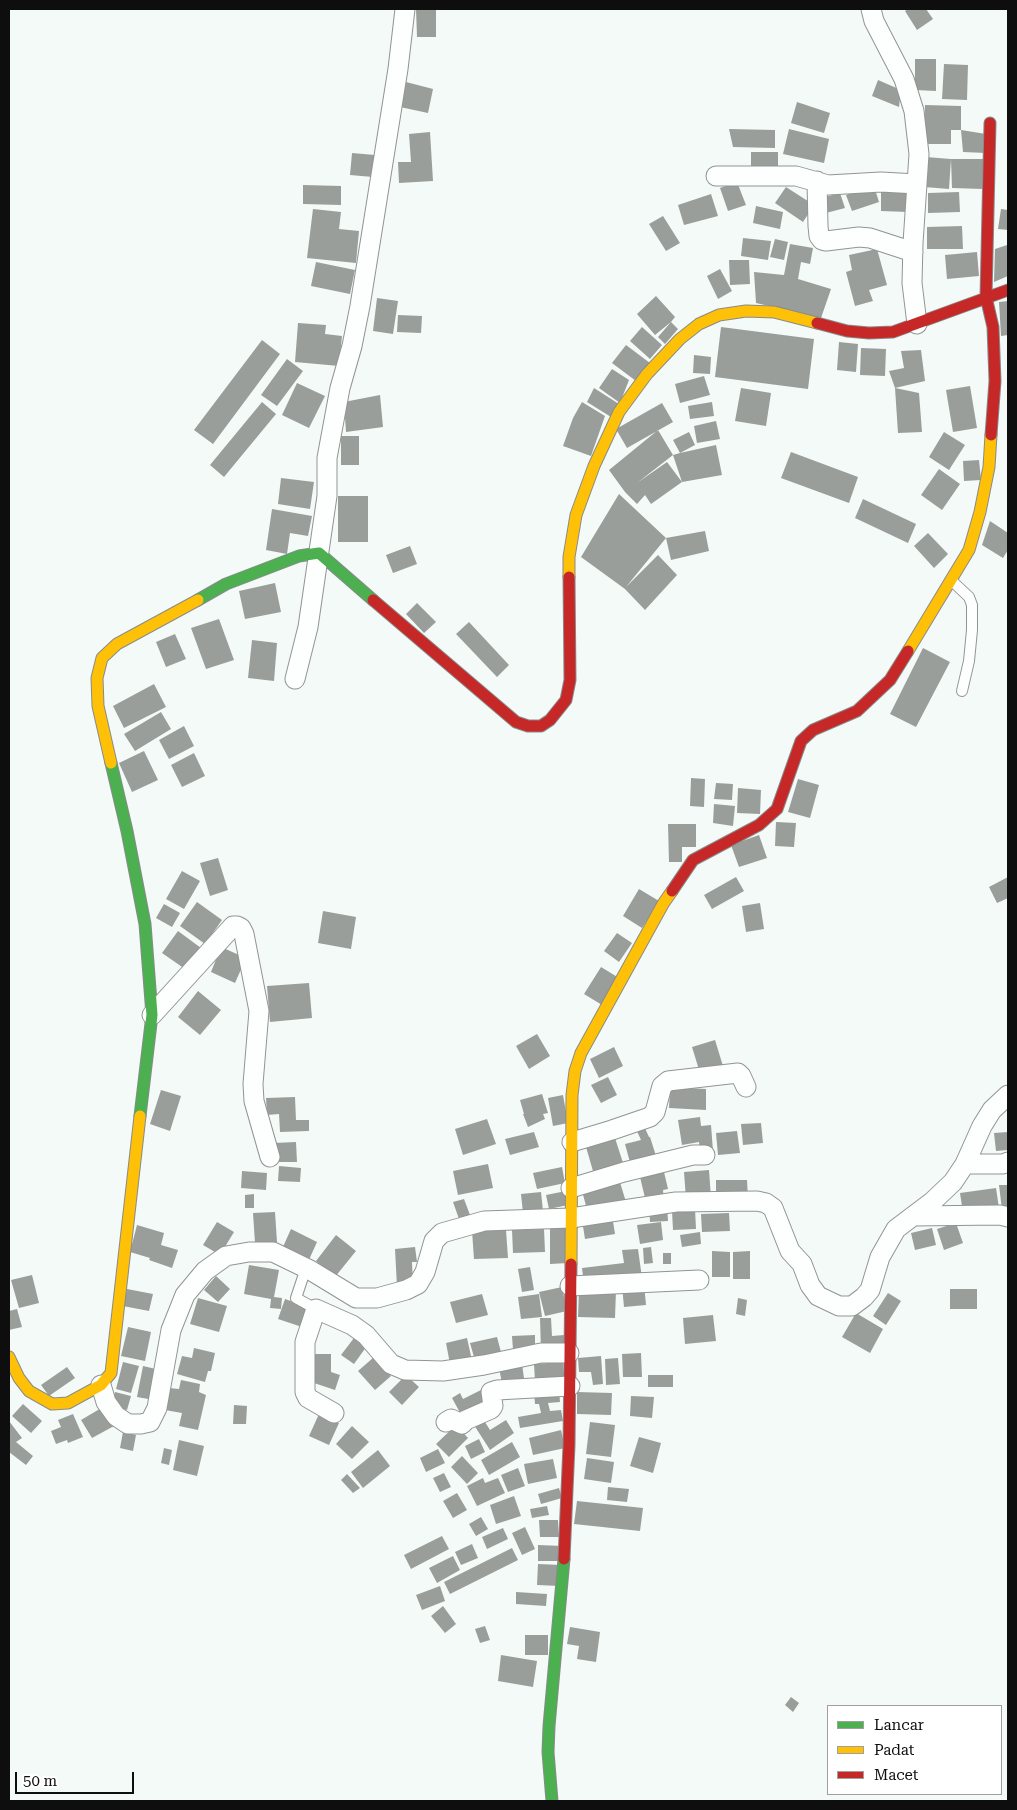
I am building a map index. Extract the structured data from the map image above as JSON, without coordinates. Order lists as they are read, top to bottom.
{
  "legend": ["Lancar", "Padat", "Macet"],
  "scale_bar": "50 m"
}
